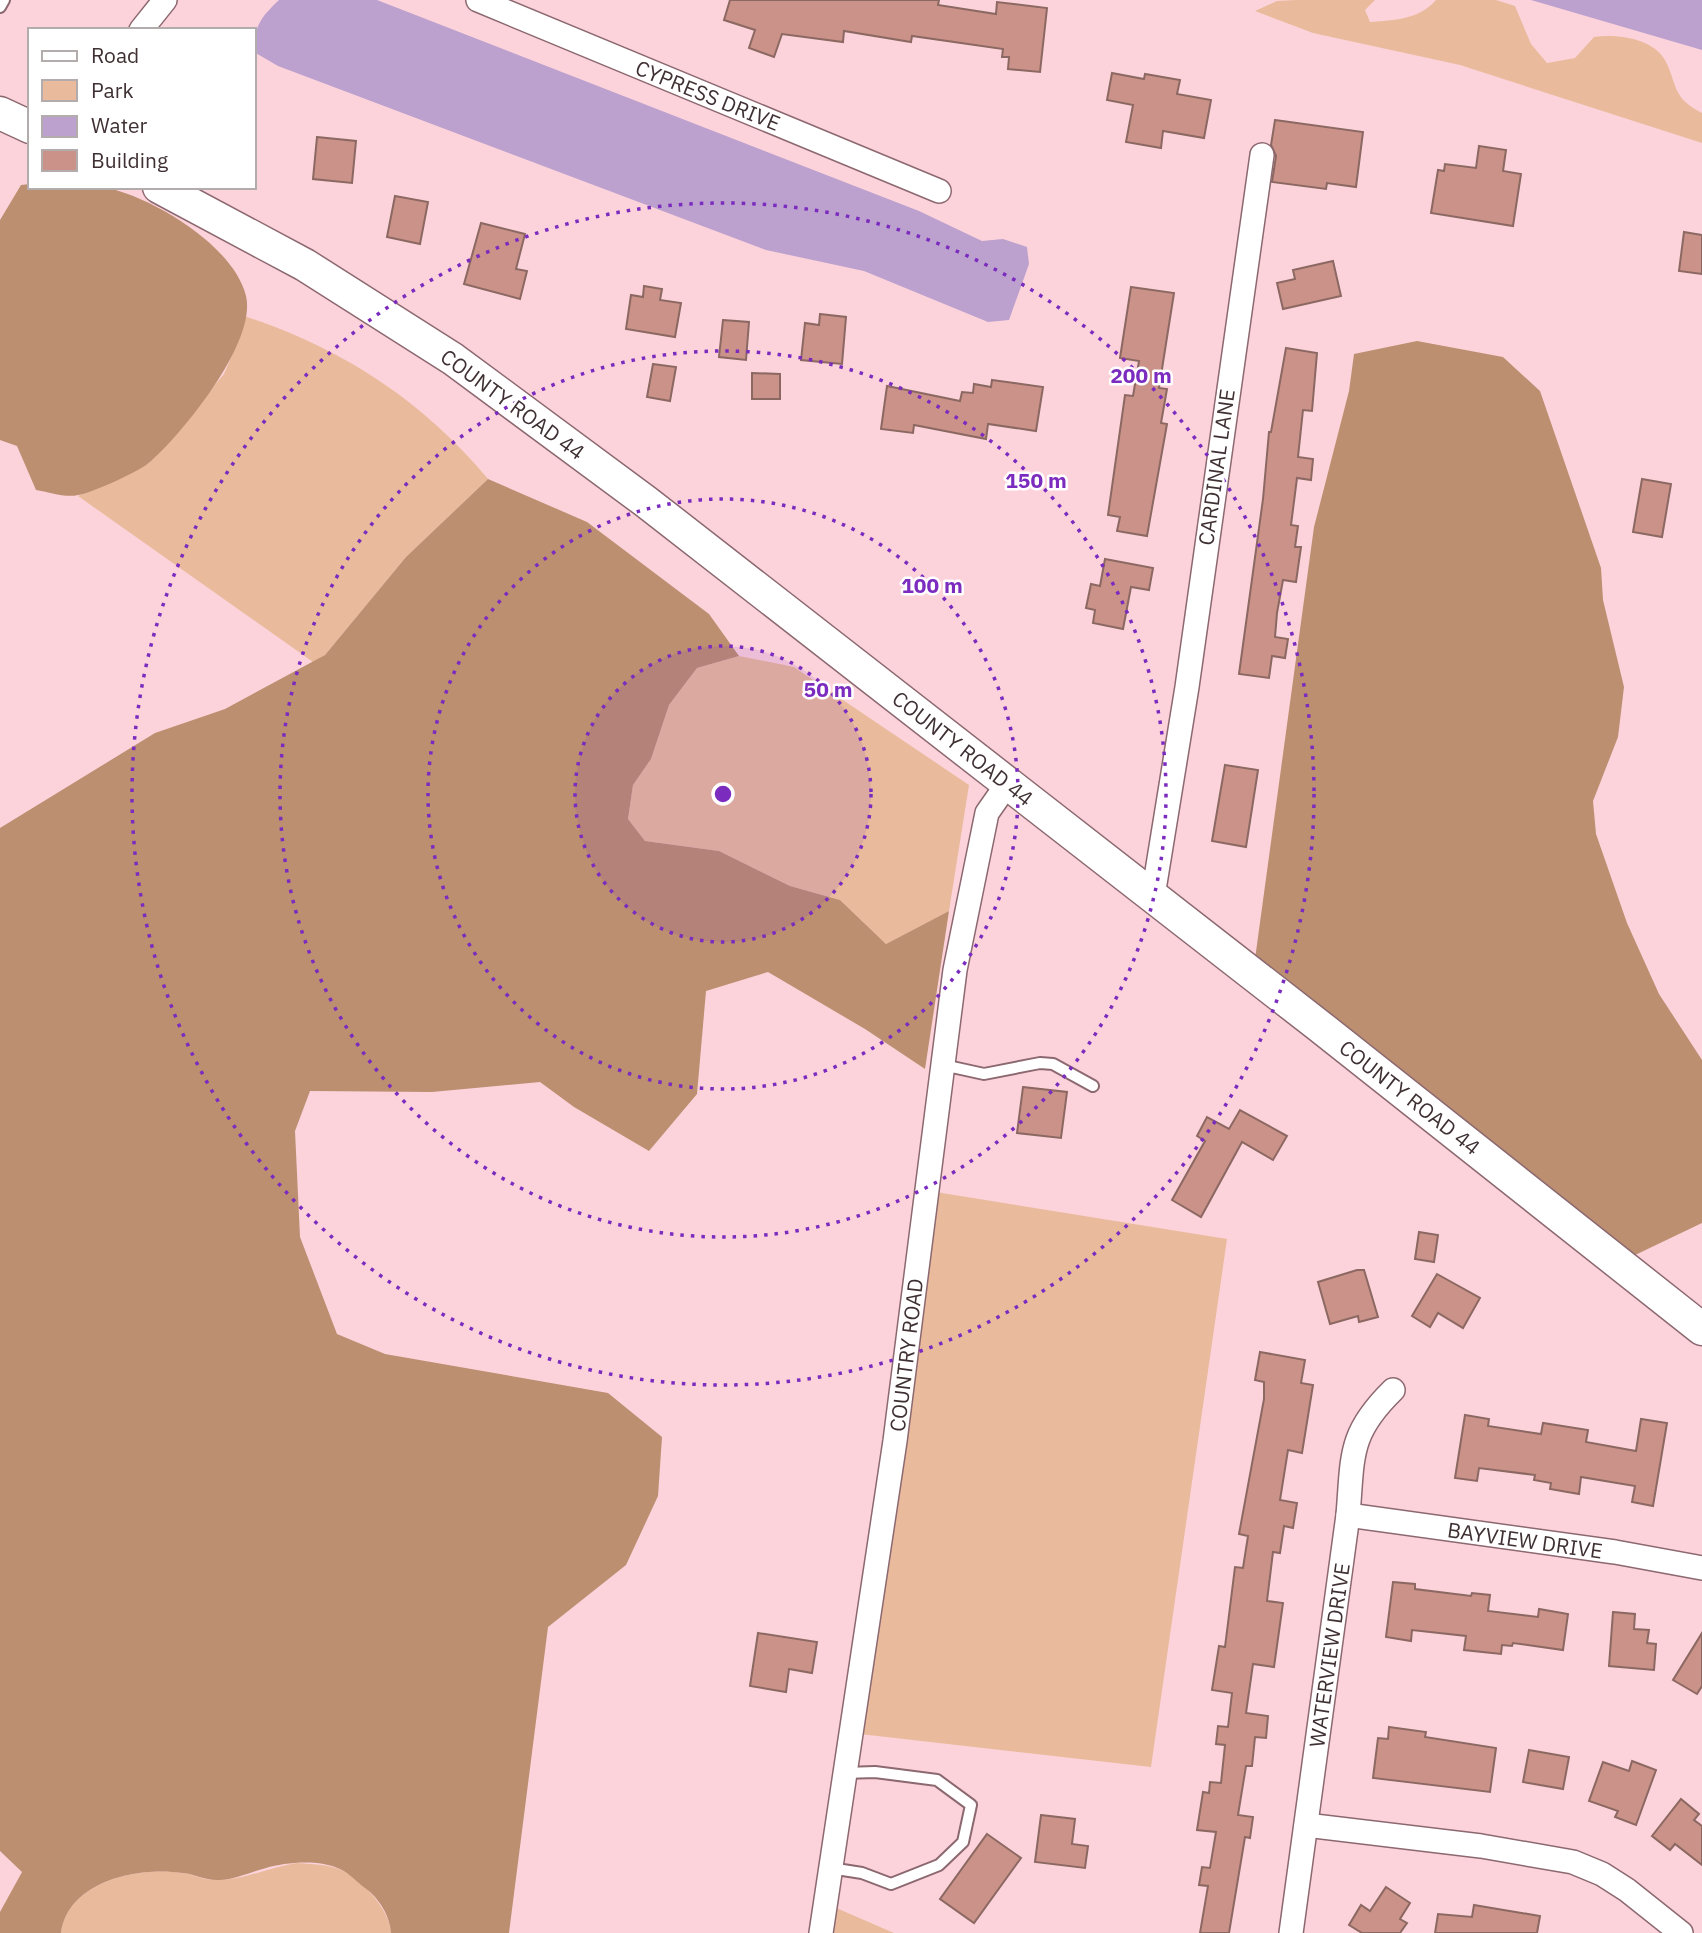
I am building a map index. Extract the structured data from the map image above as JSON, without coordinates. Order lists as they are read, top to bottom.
{
  "streets": {
    "main road": ["COUNTY ROAD 44"],
    "street": [
      "CYPRESS DRIVE",
      "CARDINAL LANE",
      "COUNTRY ROAD",
      "BAYVIEW DRIVE",
      "WATERVIEW DRIVE"
    ]
  },
  "crossings": [
    ["COUNTY ROAD 44", "CARDINAL LANE"],
    ["COUNTY ROAD 44", "COUNTRY ROAD"],
    ["BAYVIEW DRIVE", "WATERVIEW DRIVE"]
  ],
  "legend": [
    "Road",
    "Park",
    "Water",
    "Building"
  ],
  "rings": [
    "200 m",
    "150 m",
    "100 m",
    "50 m"
  ]
}
